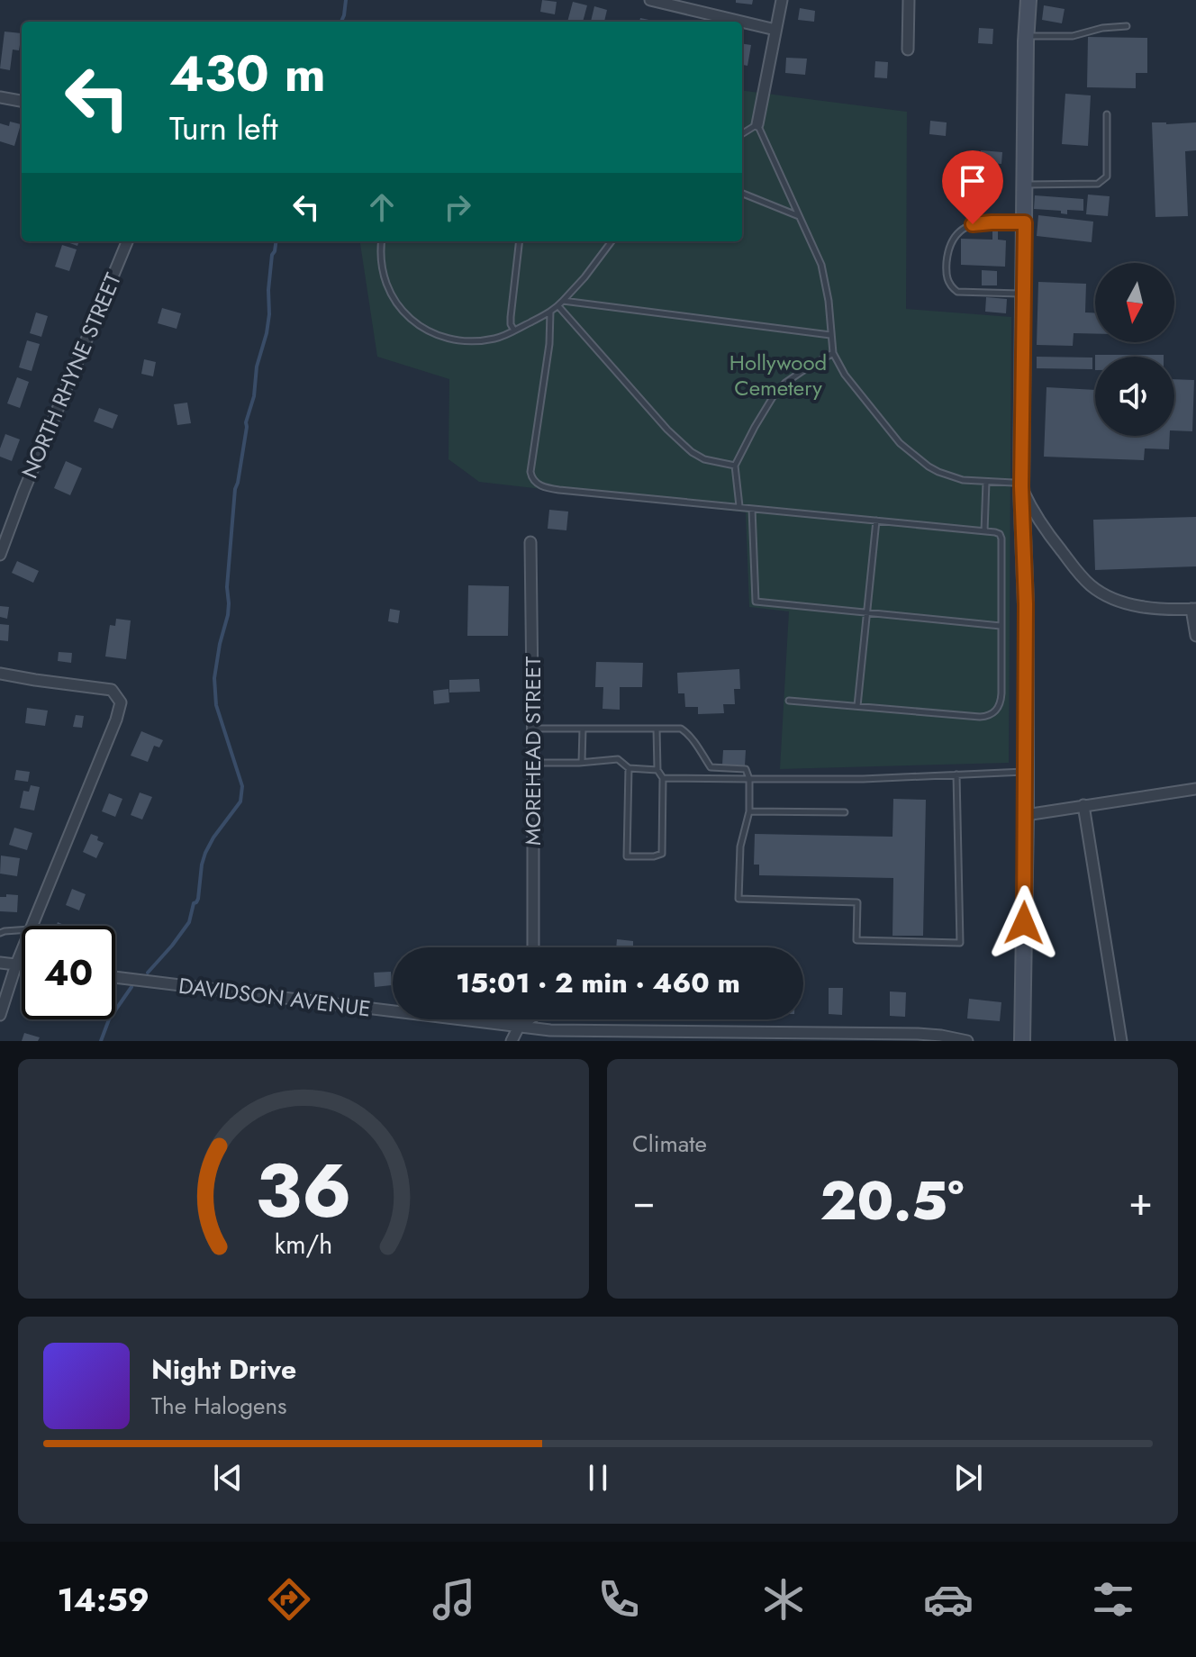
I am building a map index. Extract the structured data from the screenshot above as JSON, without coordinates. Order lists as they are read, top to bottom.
{
  "streets": {
    "street": ["NORTH RHYNE STREET", "MOREHEAD STREET", "DAVIDSON AVENUE"]
  },
  "parks": ["Hollywood Cemetery"],
  "north": "bottom",
  "page": {
    "turn": ["430 m", "Turn left"],
    "limit": "40",
    "trip": "15:01 · 2 min · 460 m",
    "tile": "Climate",
    "heat": ["−", "20.5°", "+"],
    "song": ["Night Drive", "The Halogens"],
    "tabs": "14:59",
    "gauge": ["36", "km/h"]
  }
}
